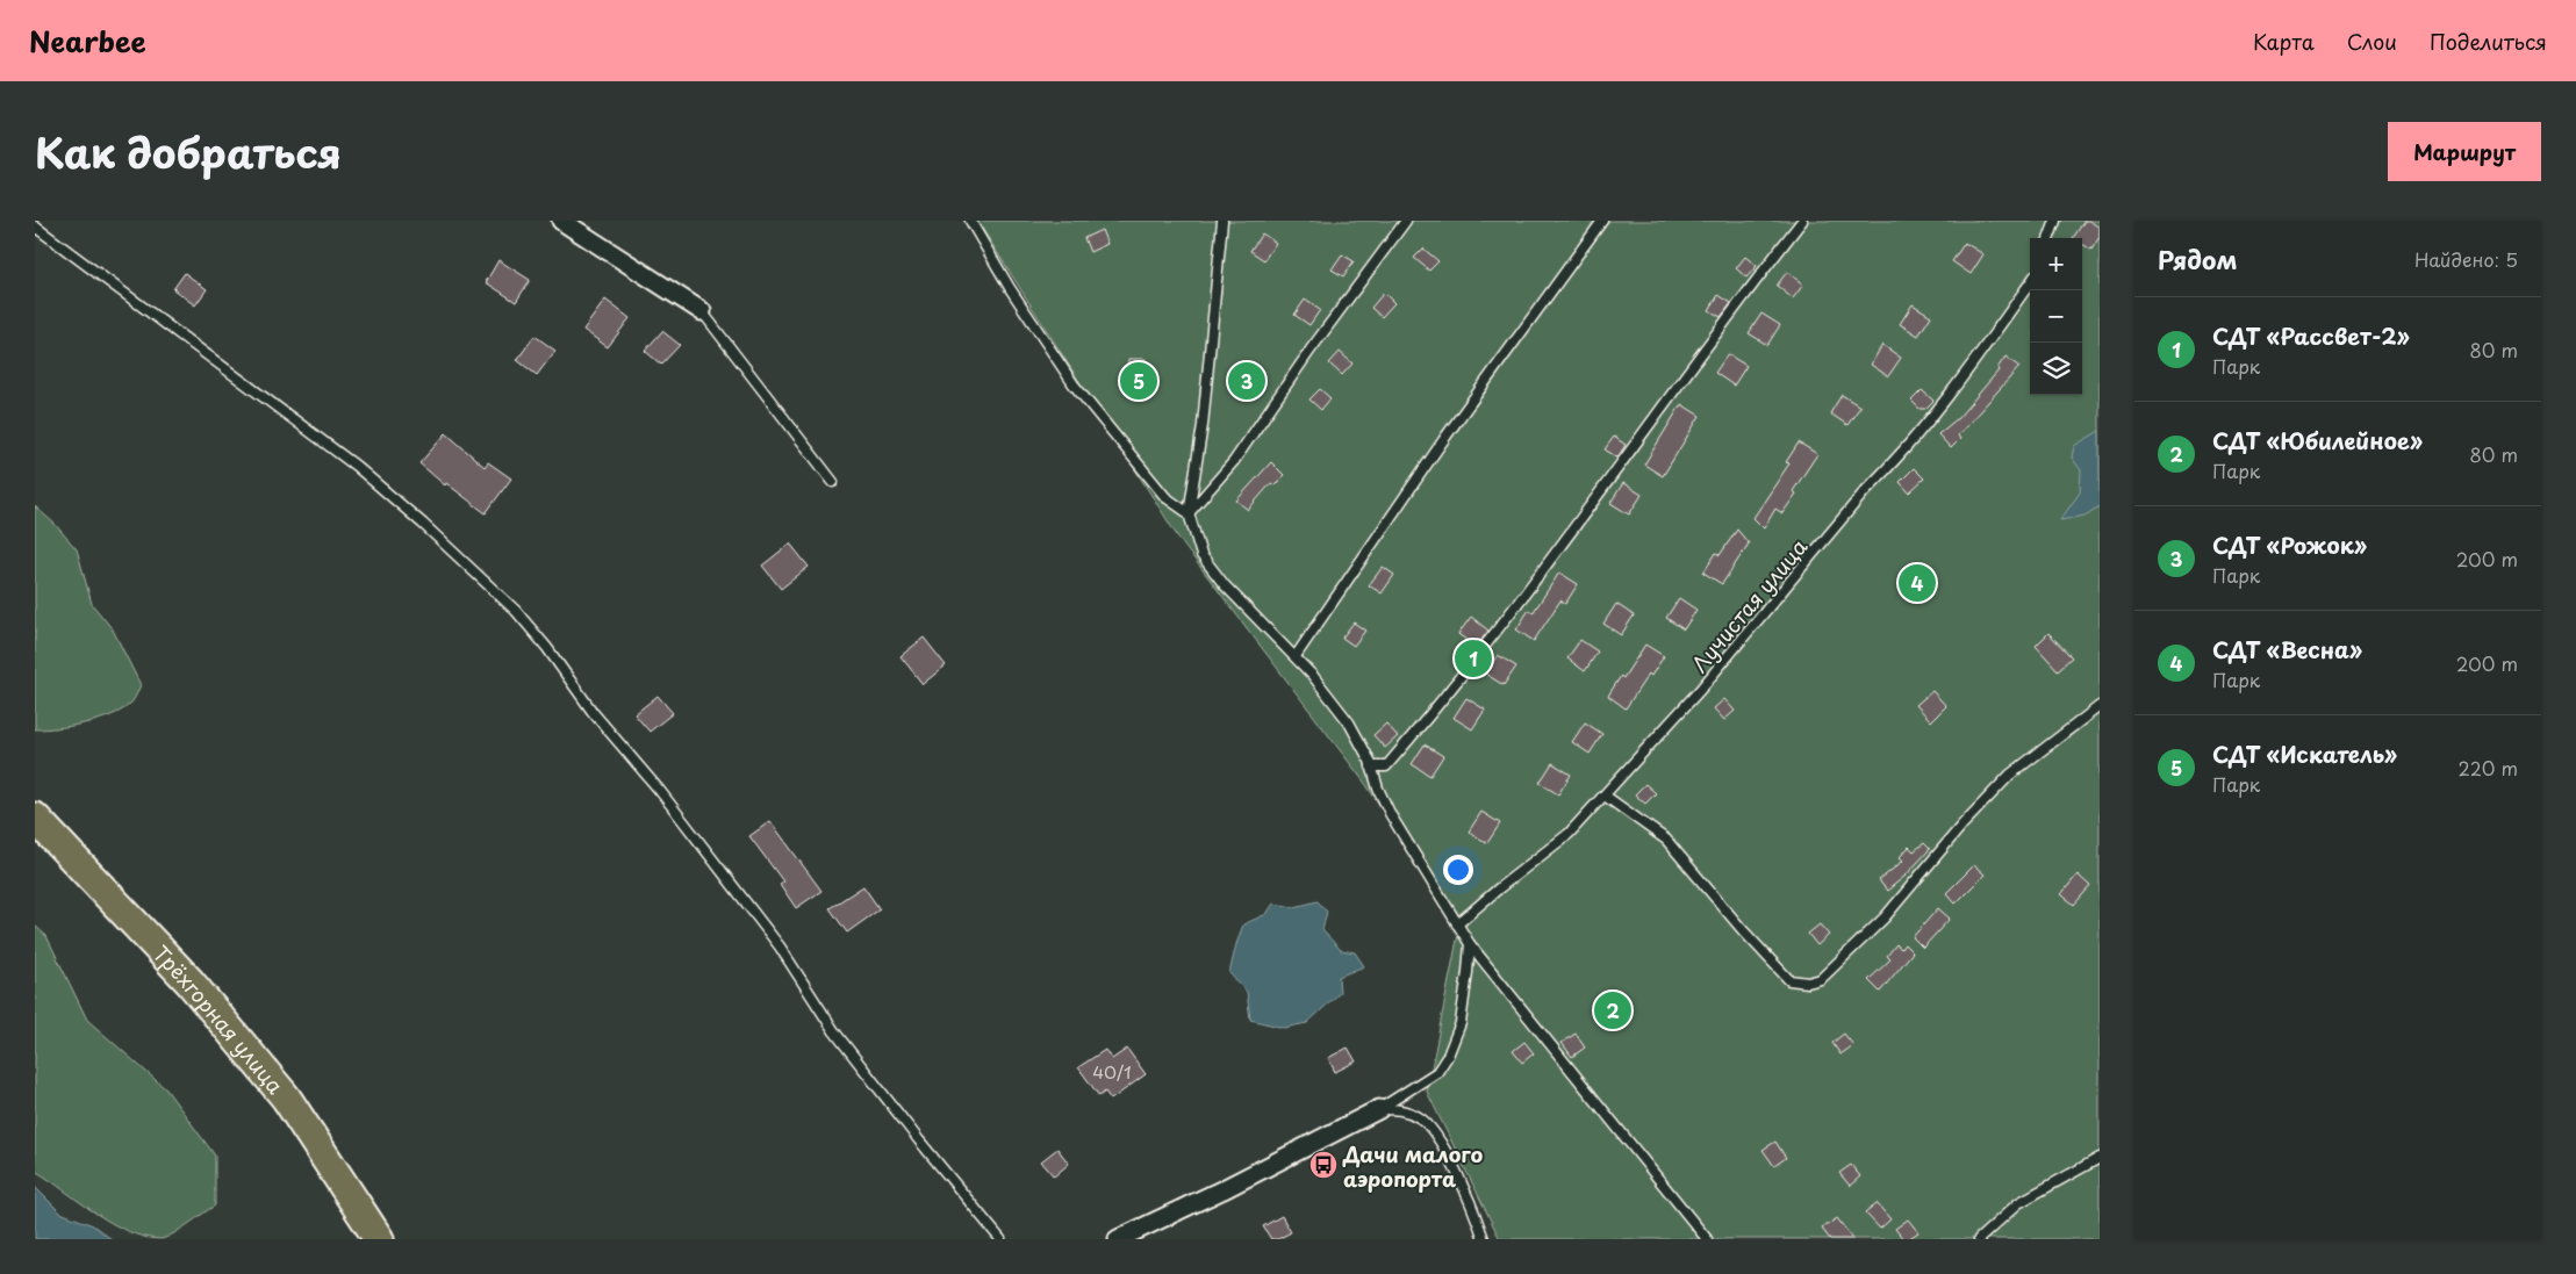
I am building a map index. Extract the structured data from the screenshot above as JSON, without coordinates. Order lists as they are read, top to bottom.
{
  "streets": {
    "highway": ["Трёхгорная улица"],
    "lane": ["Лучистая улица"]
  },
  "places": {
    "bus stop": ["Дачи малого аэропорта"]
  },
  "house_numbers": ["40/1"],
  "page": {
    "header": "Nearbee",
    "nav": ["Карта", "Слои", "Поделиться"],
    "title": "Как добраться",
    "buttons": "Маршрут",
    "heading": ["Рядом", "Найдено: 5"],
    "map_buttons": ["+", "−"],
    "list": [
      {
        "mark": "1",
        "name": "СДТ «Рассвет-2»",
        "note": "Парк",
        "value": "80 m"
      },
      {
        "mark": "2",
        "name": "СДТ «Юбилейное»",
        "note": "Парк",
        "value": "80 m"
      },
      {
        "mark": "3",
        "name": "СДТ «Рожок»",
        "note": "Парк",
        "value": "200 m"
      },
      {
        "mark": "4",
        "name": "СДТ «Весна»",
        "note": "Парк",
        "value": "200 m"
      },
      {
        "mark": "5",
        "name": "СДТ «Искатель»",
        "note": "Парк",
        "value": "220 m"
      }
    ],
    "pins": [
      "3",
      "5",
      "4",
      "1",
      "2"
    ]
  }
}
